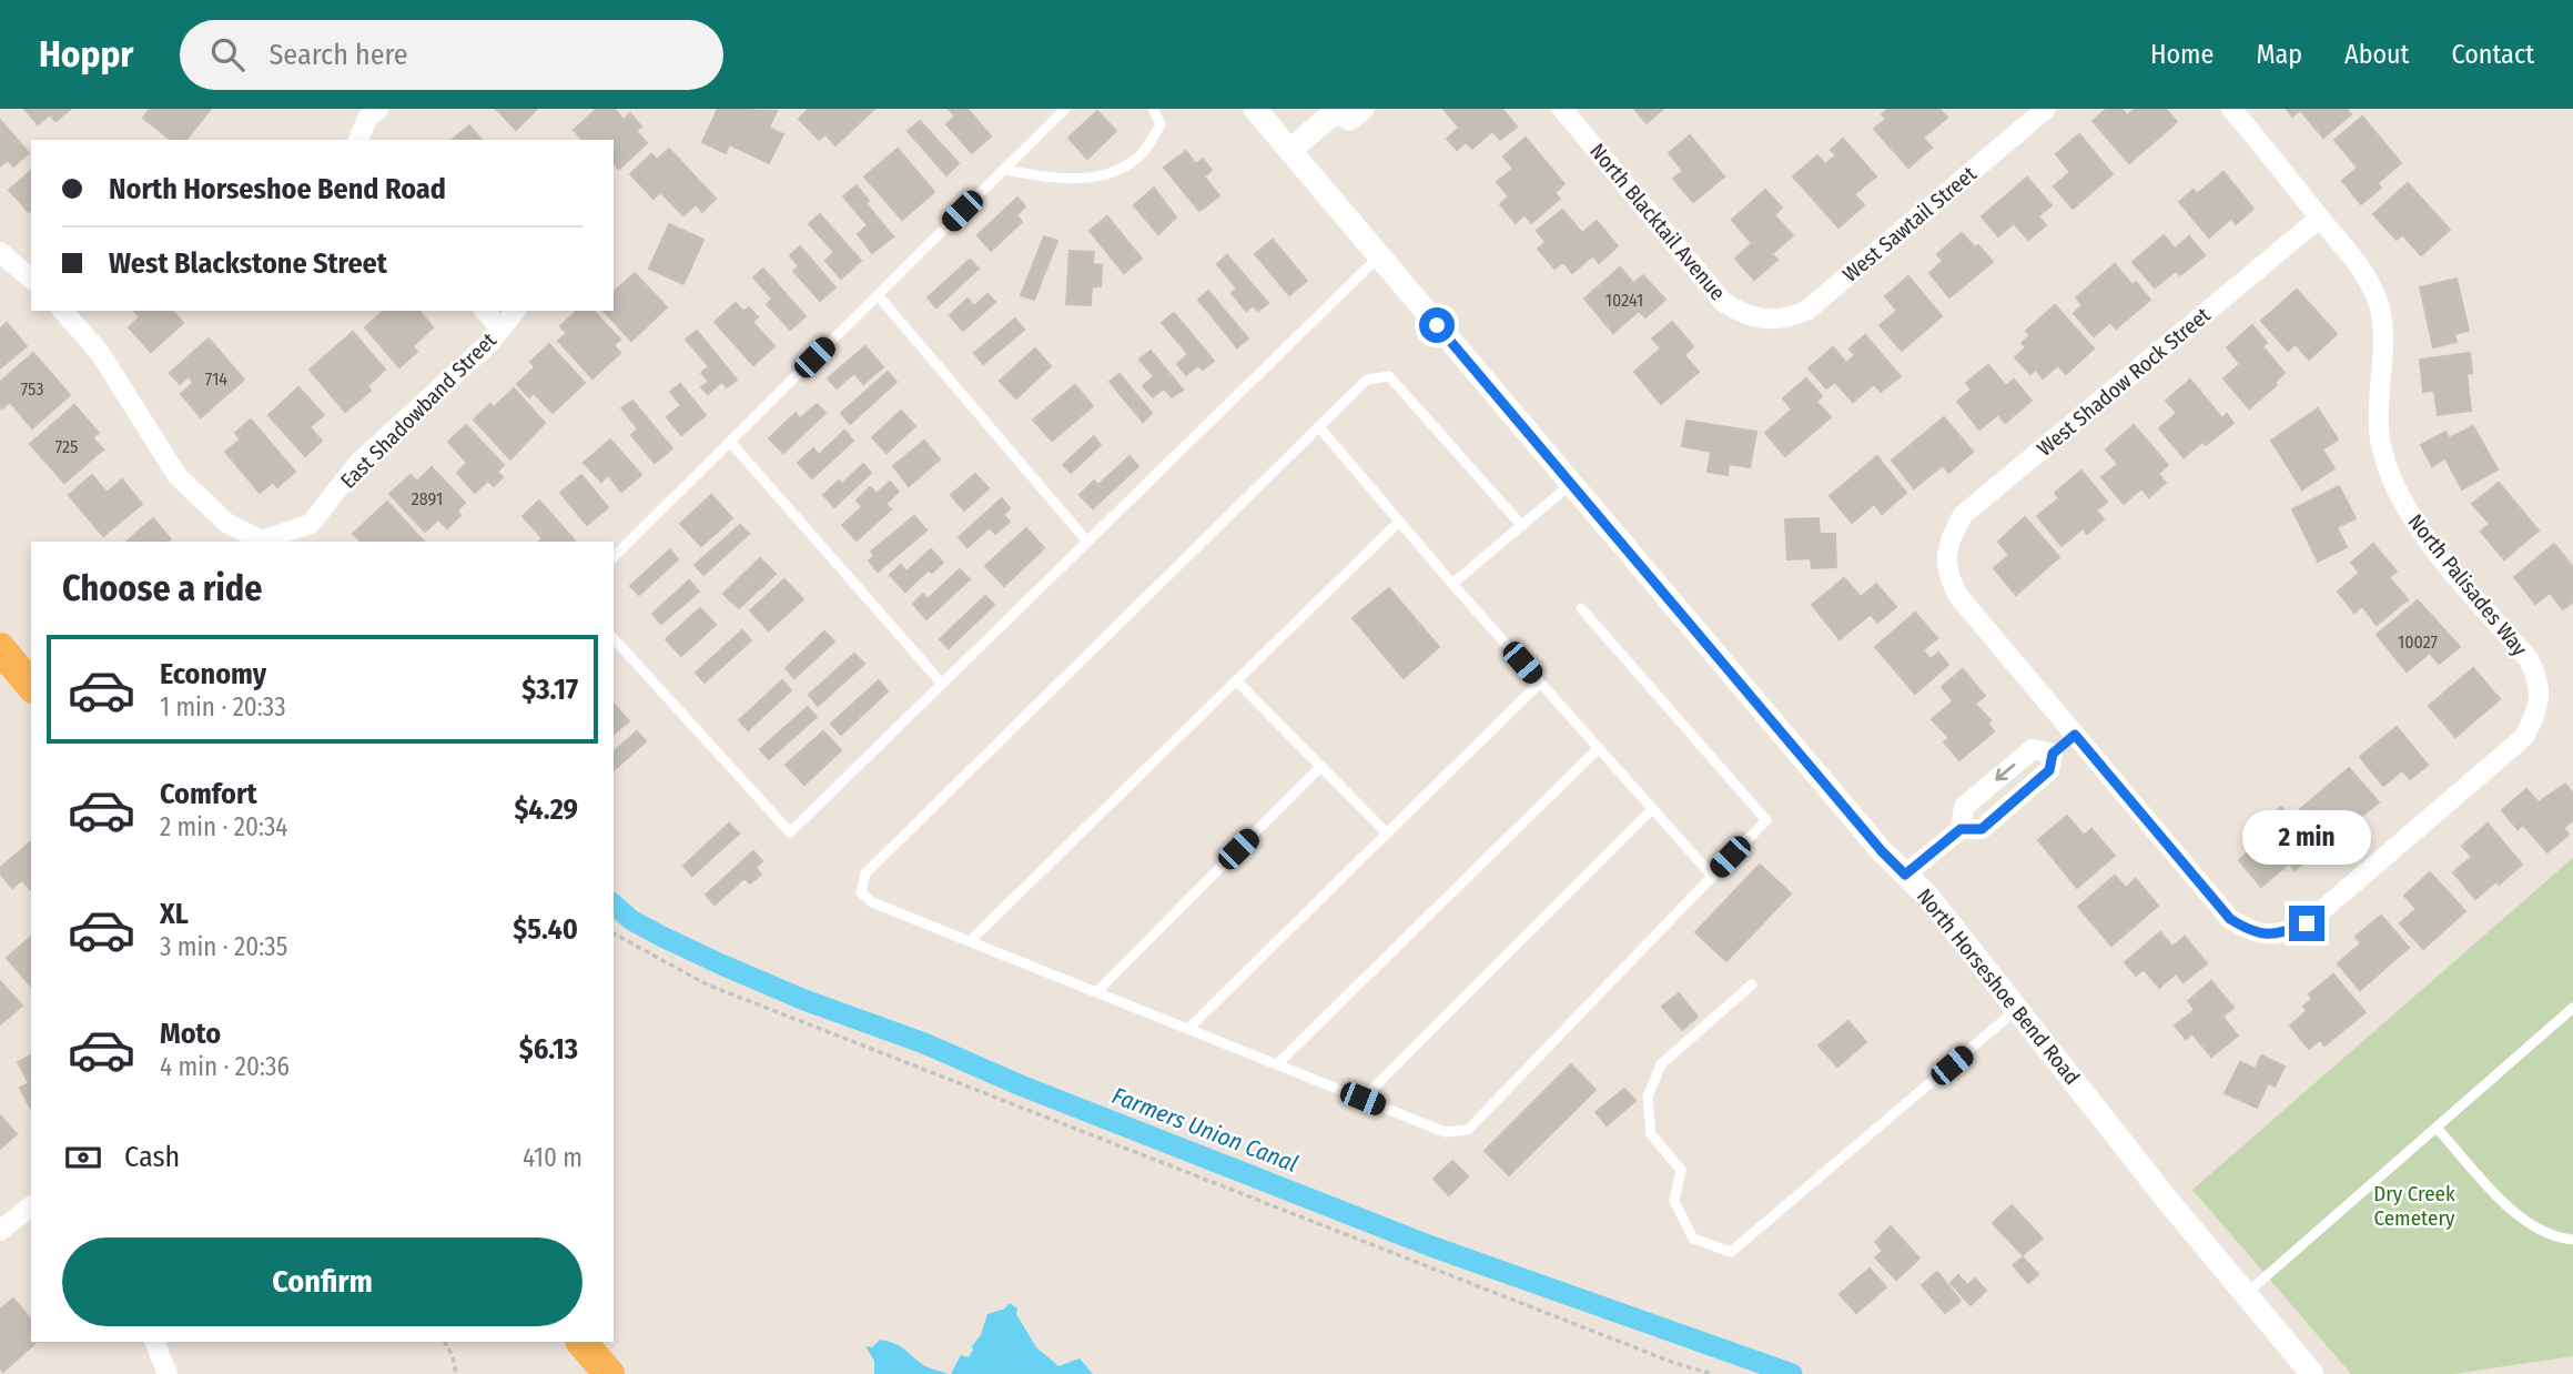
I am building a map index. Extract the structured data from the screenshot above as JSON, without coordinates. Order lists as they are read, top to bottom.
{
  "streets": {
    "street": [
      "North Blacktail Avenue",
      "West Sawtail Street",
      "West Shadow Rock Street",
      "East Shadowband Street",
      "North Palisades Way",
      "North Horseshoe Bend Road"
    ]
  },
  "crossings": [
    ["North Blacktail Avenue", "West Sawtail Street"],
    ["West Shadow Rock Street", "North Palisades Way"]
  ],
  "water": ["Farmers Union Canal"],
  "parks": ["Dry Creek Cemetery"],
  "house_numbers": [
    "10241",
    "714",
    "753",
    "725",
    "2891",
    "10027"
  ],
  "page": {
    "header": "Hoppr",
    "search": "Search here",
    "nav": [
      "Home",
      "Map",
      "About",
      "Contact"
    ],
    "banner": ["North Horseshoe Bend Road", "West Blackstone Street"],
    "heading": "Choose a ride",
    "list": [
      {
        "name": "Economy",
        "note": "1 min · 20:33",
        "value": "$3.17"
      },
      {
        "name": "Comfort",
        "note": "2 min · 20:34",
        "value": "$4.29"
      },
      {
        "name": "XL",
        "note": "3 min · 20:35",
        "value": "$5.40"
      },
      {
        "name": "Moto",
        "note": "4 min · 20:36",
        "value": "$6.13"
      }
    ],
    "bubble": "2 min",
    "pay": ["Cash", "410 m"],
    "buttons": "Confirm"
  }
}
